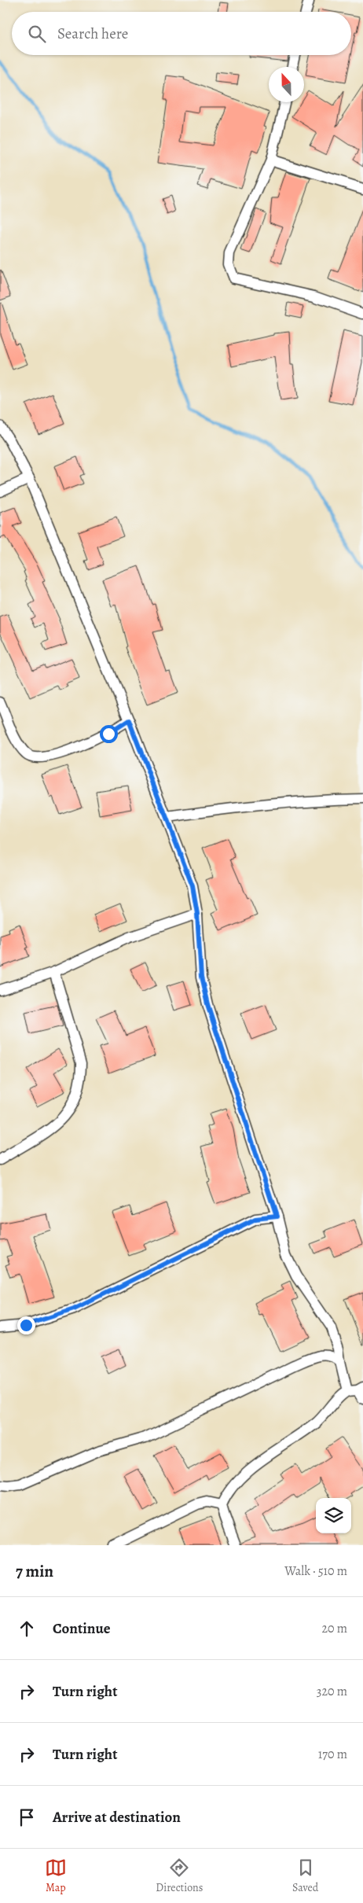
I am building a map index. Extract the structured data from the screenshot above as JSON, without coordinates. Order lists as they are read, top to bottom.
{
  "north": "top",
  "page": {
    "search": "Search here",
    "heading": ["7 min", "Walk · 510 m"],
    "list": [
      ["Continue", "20 m"],
      ["Turn right", "320 m"],
      ["Turn right", "170 m"],
      "Arrive at destination"
    ],
    "nav": ["Map", "Directions", "Saved"]
  }
}
